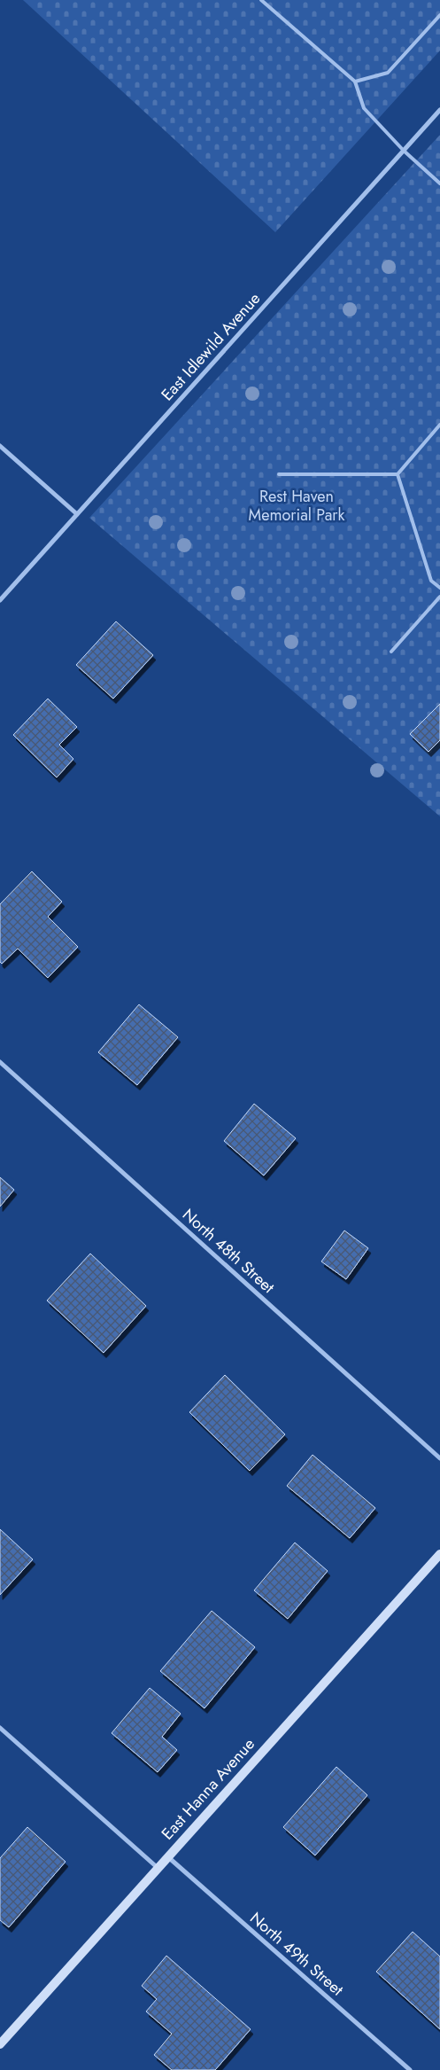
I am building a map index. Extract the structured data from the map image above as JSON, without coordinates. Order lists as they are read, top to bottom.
{
  "streets": {
    "street": [
      "East Idlewild Avenue",
      "North 48th Street",
      "East Hanna Avenue",
      "North 49th Street"
    ]
  },
  "crossings": [
    ["East Hanna Avenue", "North 49th Street"]
  ],
  "parks": ["Rest Haven Memorial Park"]
}
